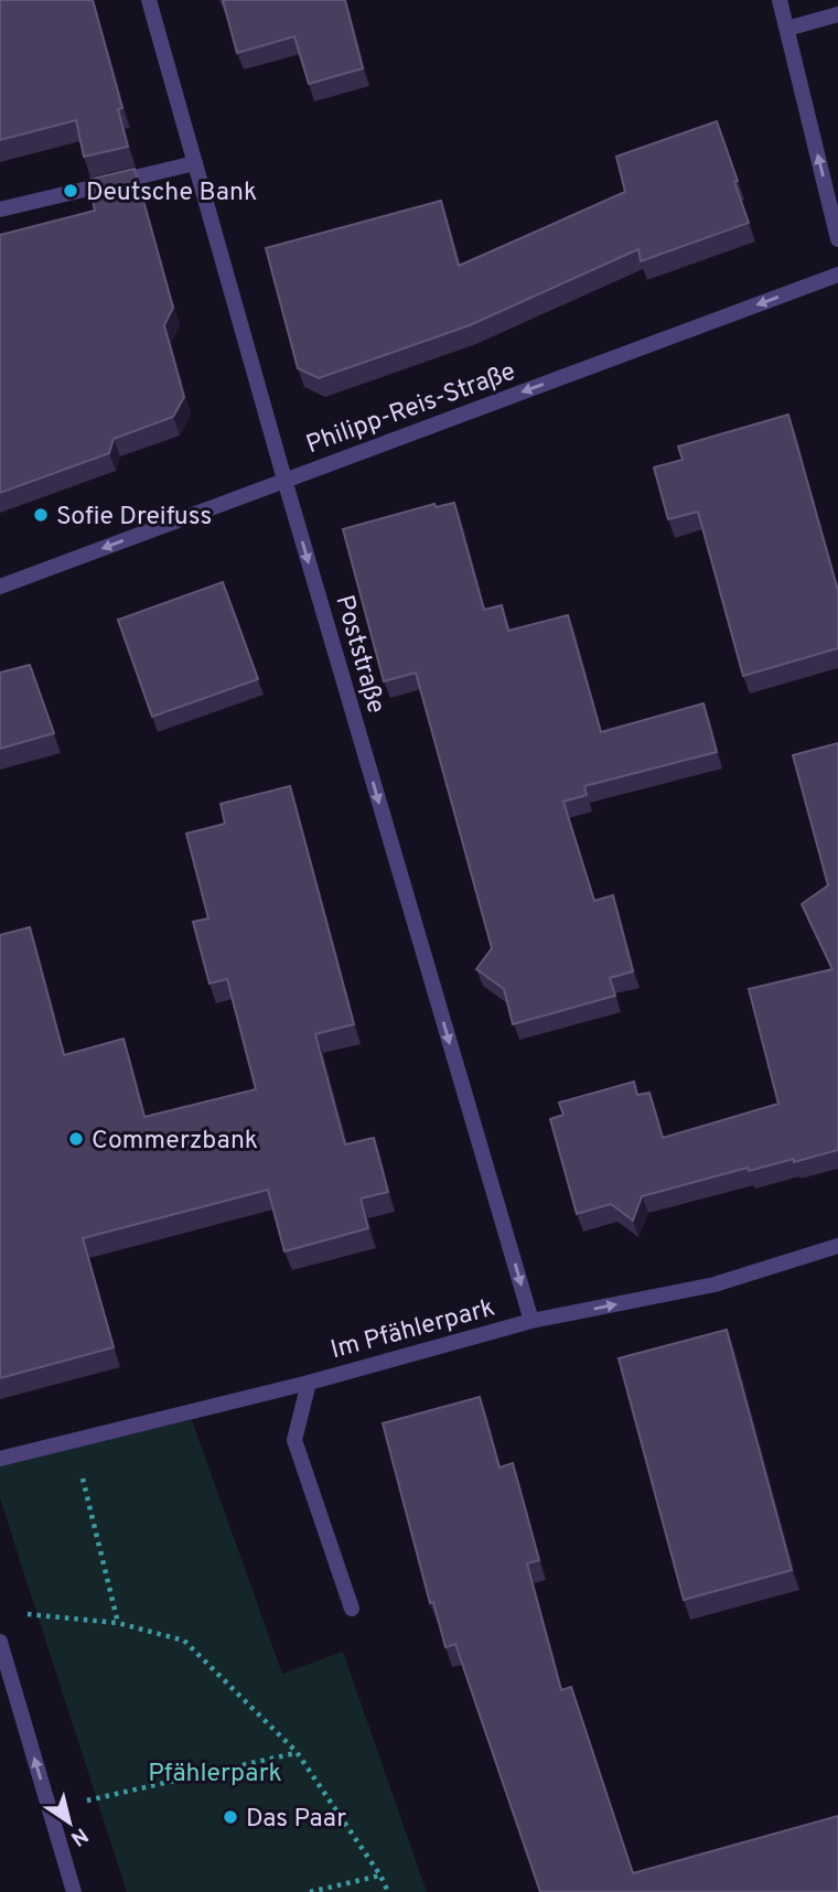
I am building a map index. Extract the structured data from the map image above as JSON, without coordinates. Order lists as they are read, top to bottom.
{
  "streets": {
    "street": ["Philipp-Reis-Straße", "Poststraße", "Im Pfählerpark"]
  },
  "crossings": [
    ["Philipp-Reis-Straße", "Poststraße"],
    ["Poststraße", "Im Pfählerpark"]
  ],
  "one_way": ["Philipp-Reis-Straße", "Poststraße", "Im Pfählerpark"],
  "parks": ["Pfählerpark"],
  "places": [
    "Deutsche Bank",
    "Sofie Dreifuss",
    "Commerzbank",
    "Das Paar"
  ],
  "north": "bottom right"
}
